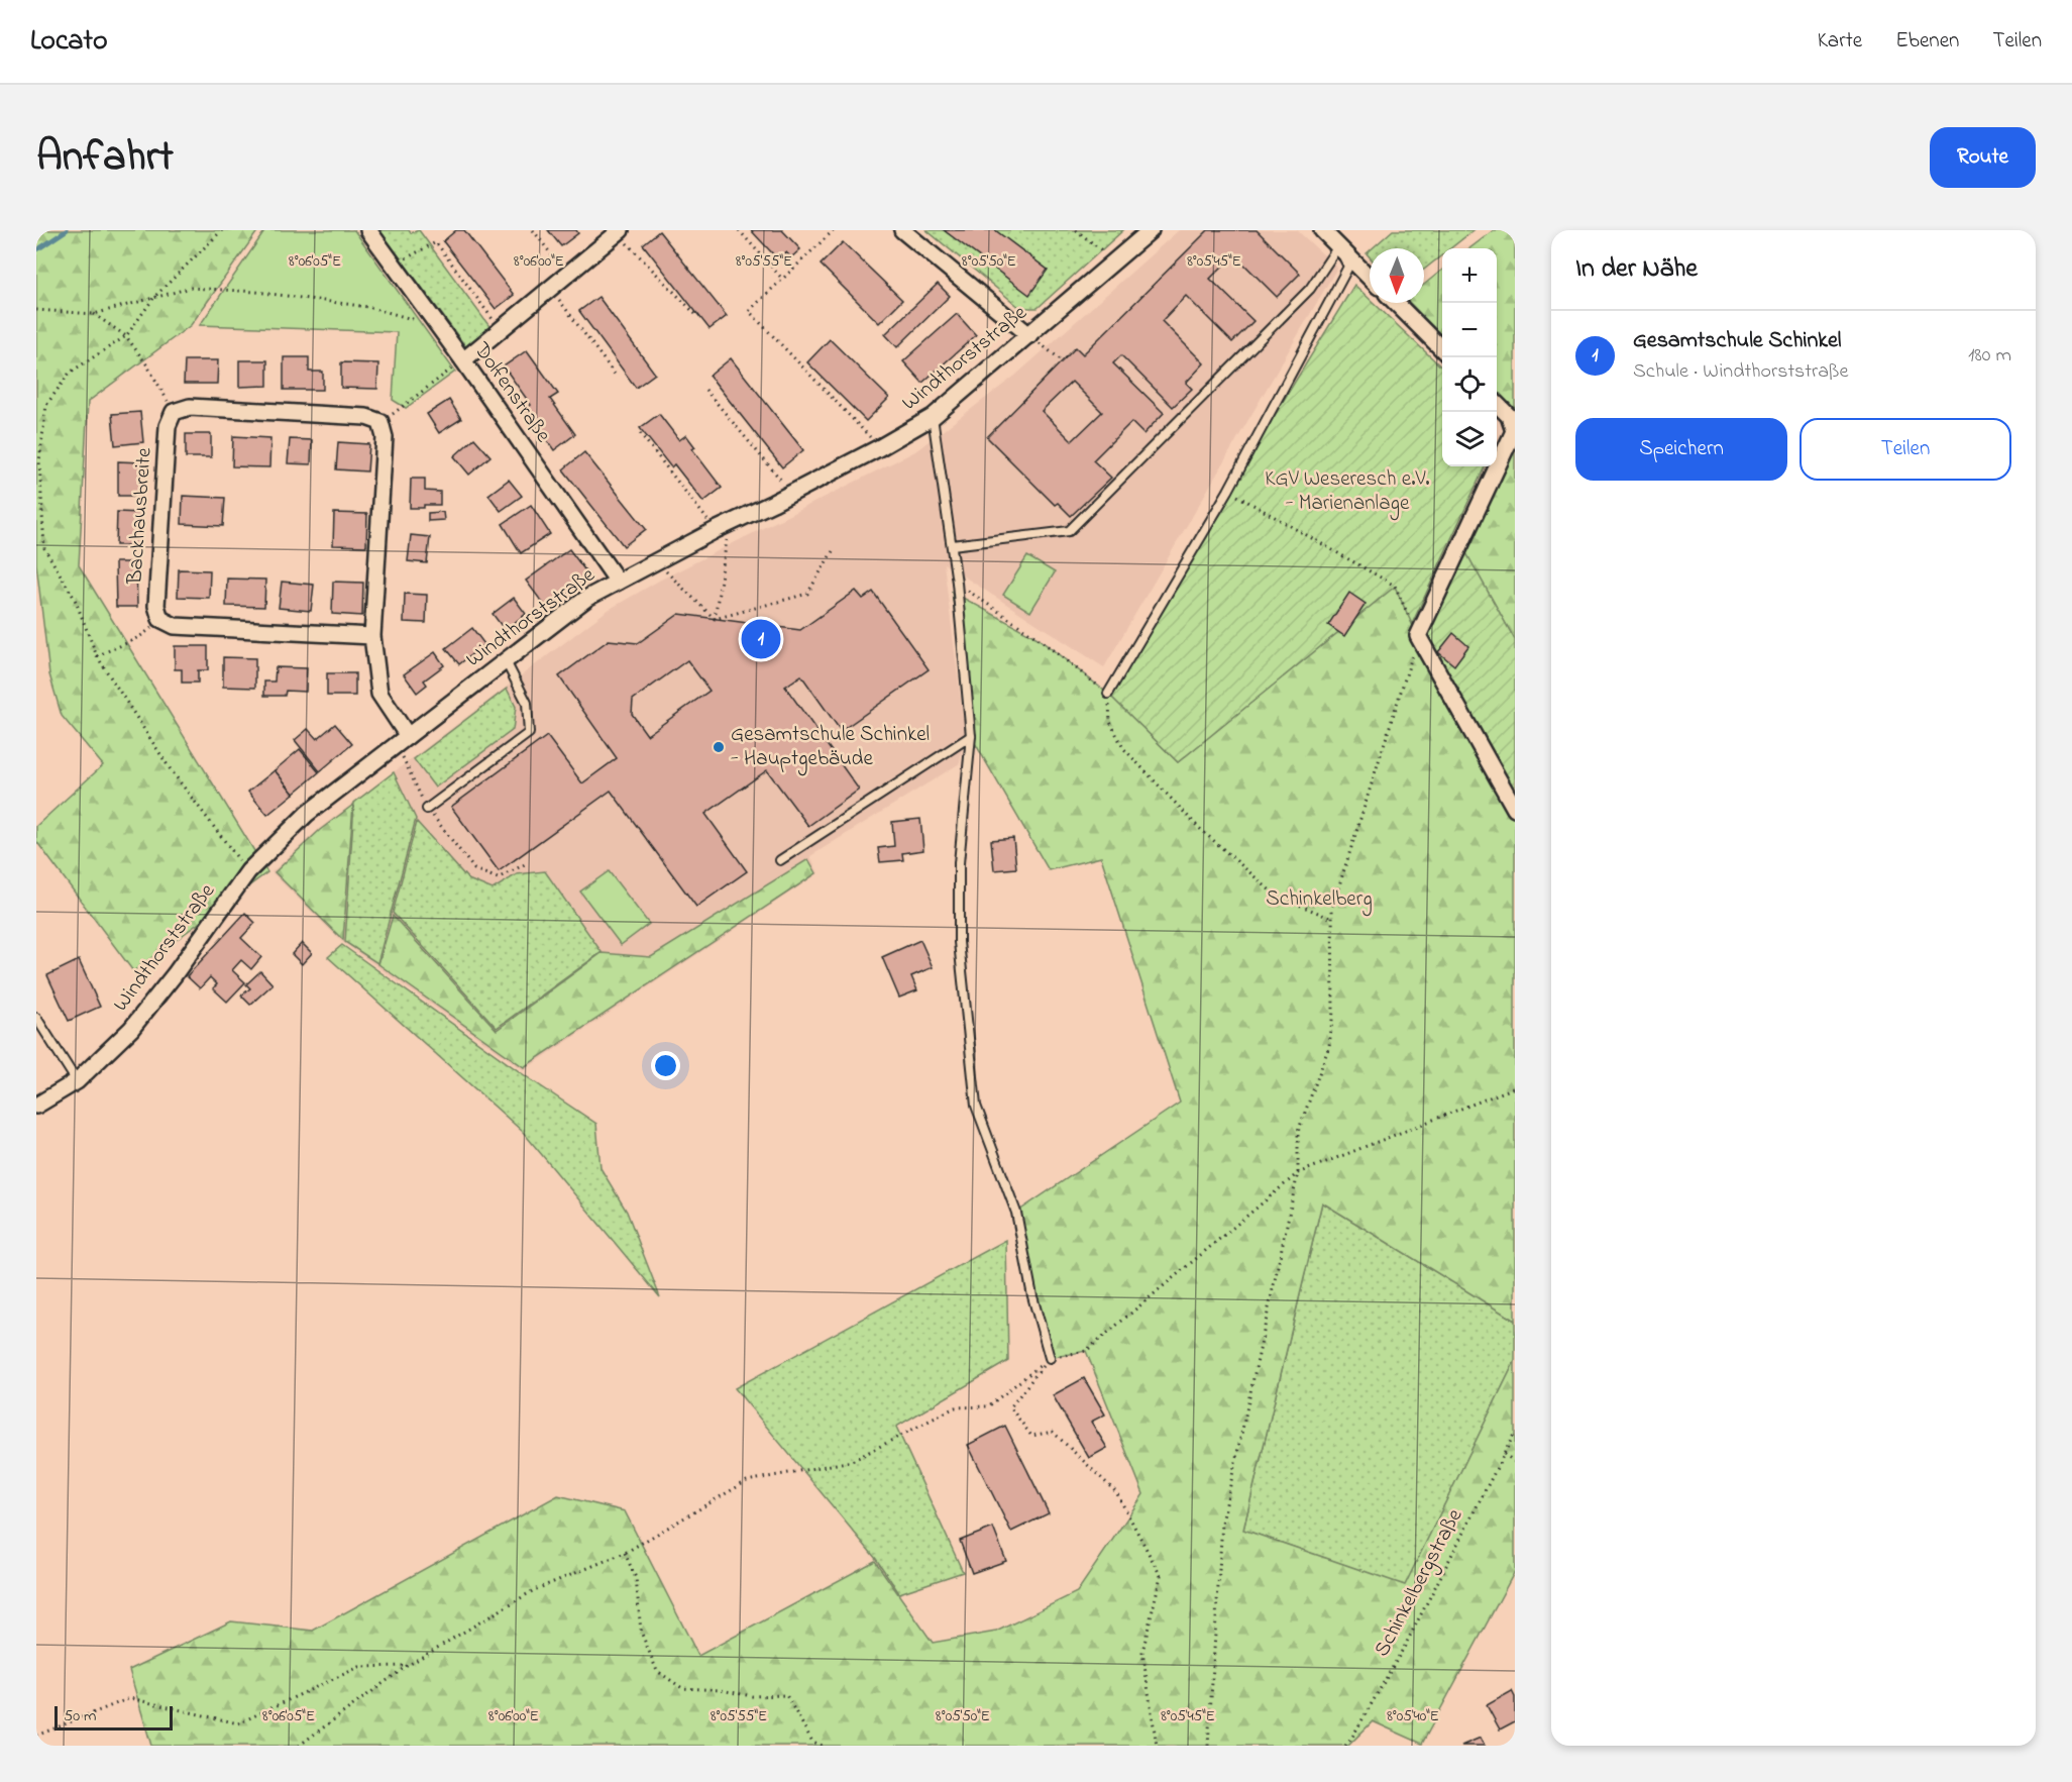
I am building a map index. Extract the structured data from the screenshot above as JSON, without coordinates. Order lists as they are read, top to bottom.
{
  "streets": {
    "street": ["Windthorststraße", "Dolfenstraße", "Backhausbreite"],
    "path": ["Schinkelbergstraße"]
  },
  "crossings": [
    ["Windthorststraße", "Dolfenstraße"]
  ],
  "parks": ["KGV Weseresch e.V. - Marienanlage", "Schinkelberg"],
  "places": ["Gesamtschule Schinkel - Hauptgebäude"],
  "scale_bar": "50 m",
  "north": "bottom",
  "page": {
    "header": "Locato",
    "nav": ["Karte", "Ebenen", "Teilen"],
    "title": "Anfahrt",
    "buttons": [
      "Route",
      ["Speichern", "Teilen"]
    ],
    "heading": "In der Nähe",
    "map_buttons": ["+", "−"],
    "list": [
      {
        "mark": "1",
        "name": "Gesamtschule Schinkel",
        "note": "Schule · Windthorststraße",
        "value": "180 m"
      }
    ],
    "pins": "1",
    "scale": "50 m"
  },
  "coordinates": [
    "8°06'05\"E",
    "8°06'00\"E",
    "8°05'55\"E",
    "8°05'50\"E",
    "8°05'45\"E",
    "8°05'40\"E"
  ]
}
